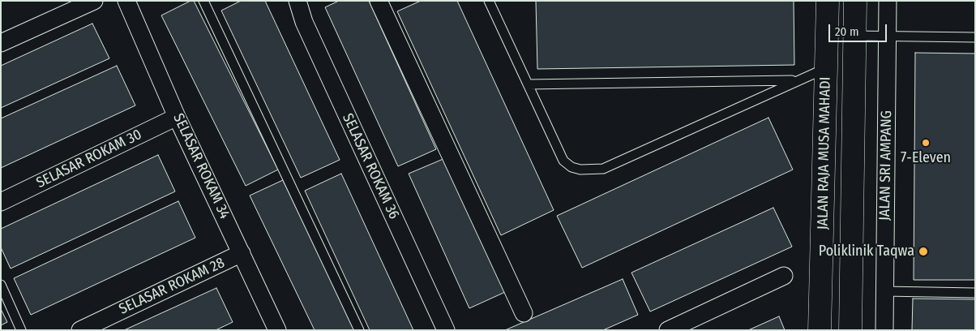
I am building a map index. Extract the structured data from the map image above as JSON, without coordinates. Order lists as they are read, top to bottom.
{
  "streets": {
    "main road": ["JALAN RAJA MUSA MAHADI"],
    "street": [
      "SELASAR ROKAM 30",
      "JALAN SRI AMPANG",
      "SELASAR ROKAM 34",
      "SELASAR ROKAM 36",
      "SELASAR ROKAM 28"
    ]
  },
  "crossings": [
    ["SELASAR ROKAM 30", "SELASAR ROKAM 34"],
    ["SELASAR ROKAM 34", "SELASAR ROKAM 28"]
  ],
  "places": ["7-Eleven", "Poliklinik Taqwa"],
  "scale_bar": "20 m"
}
